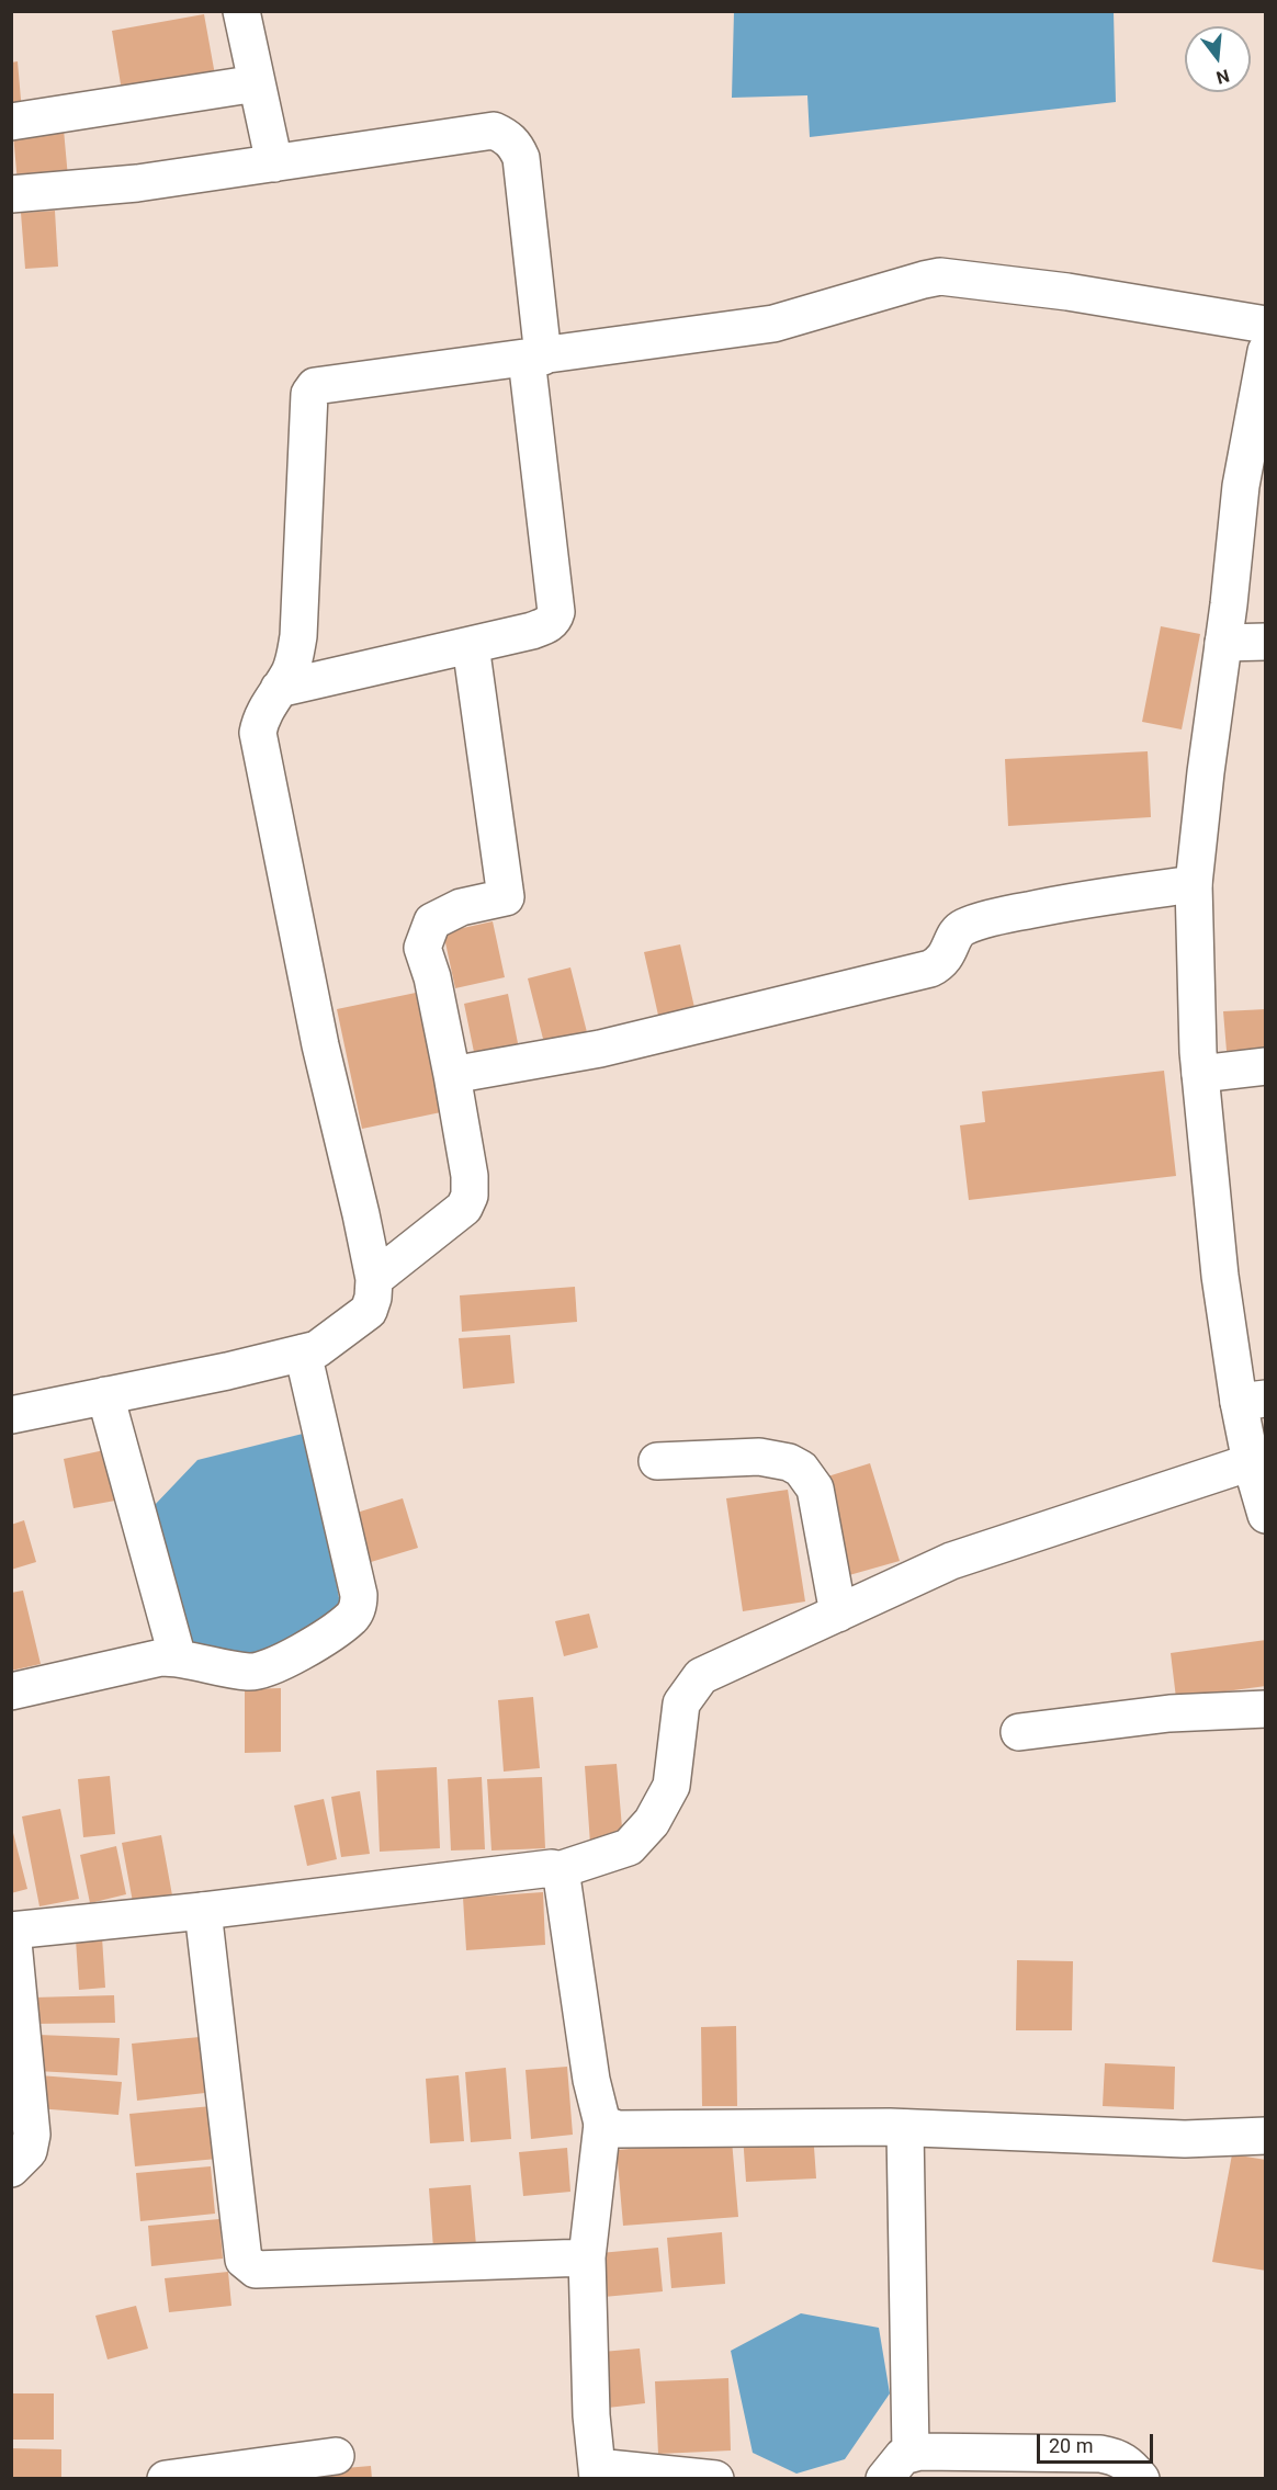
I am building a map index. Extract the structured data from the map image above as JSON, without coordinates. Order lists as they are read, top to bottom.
{
  "scale_bar": "20 m",
  "north": "bottom"
}
